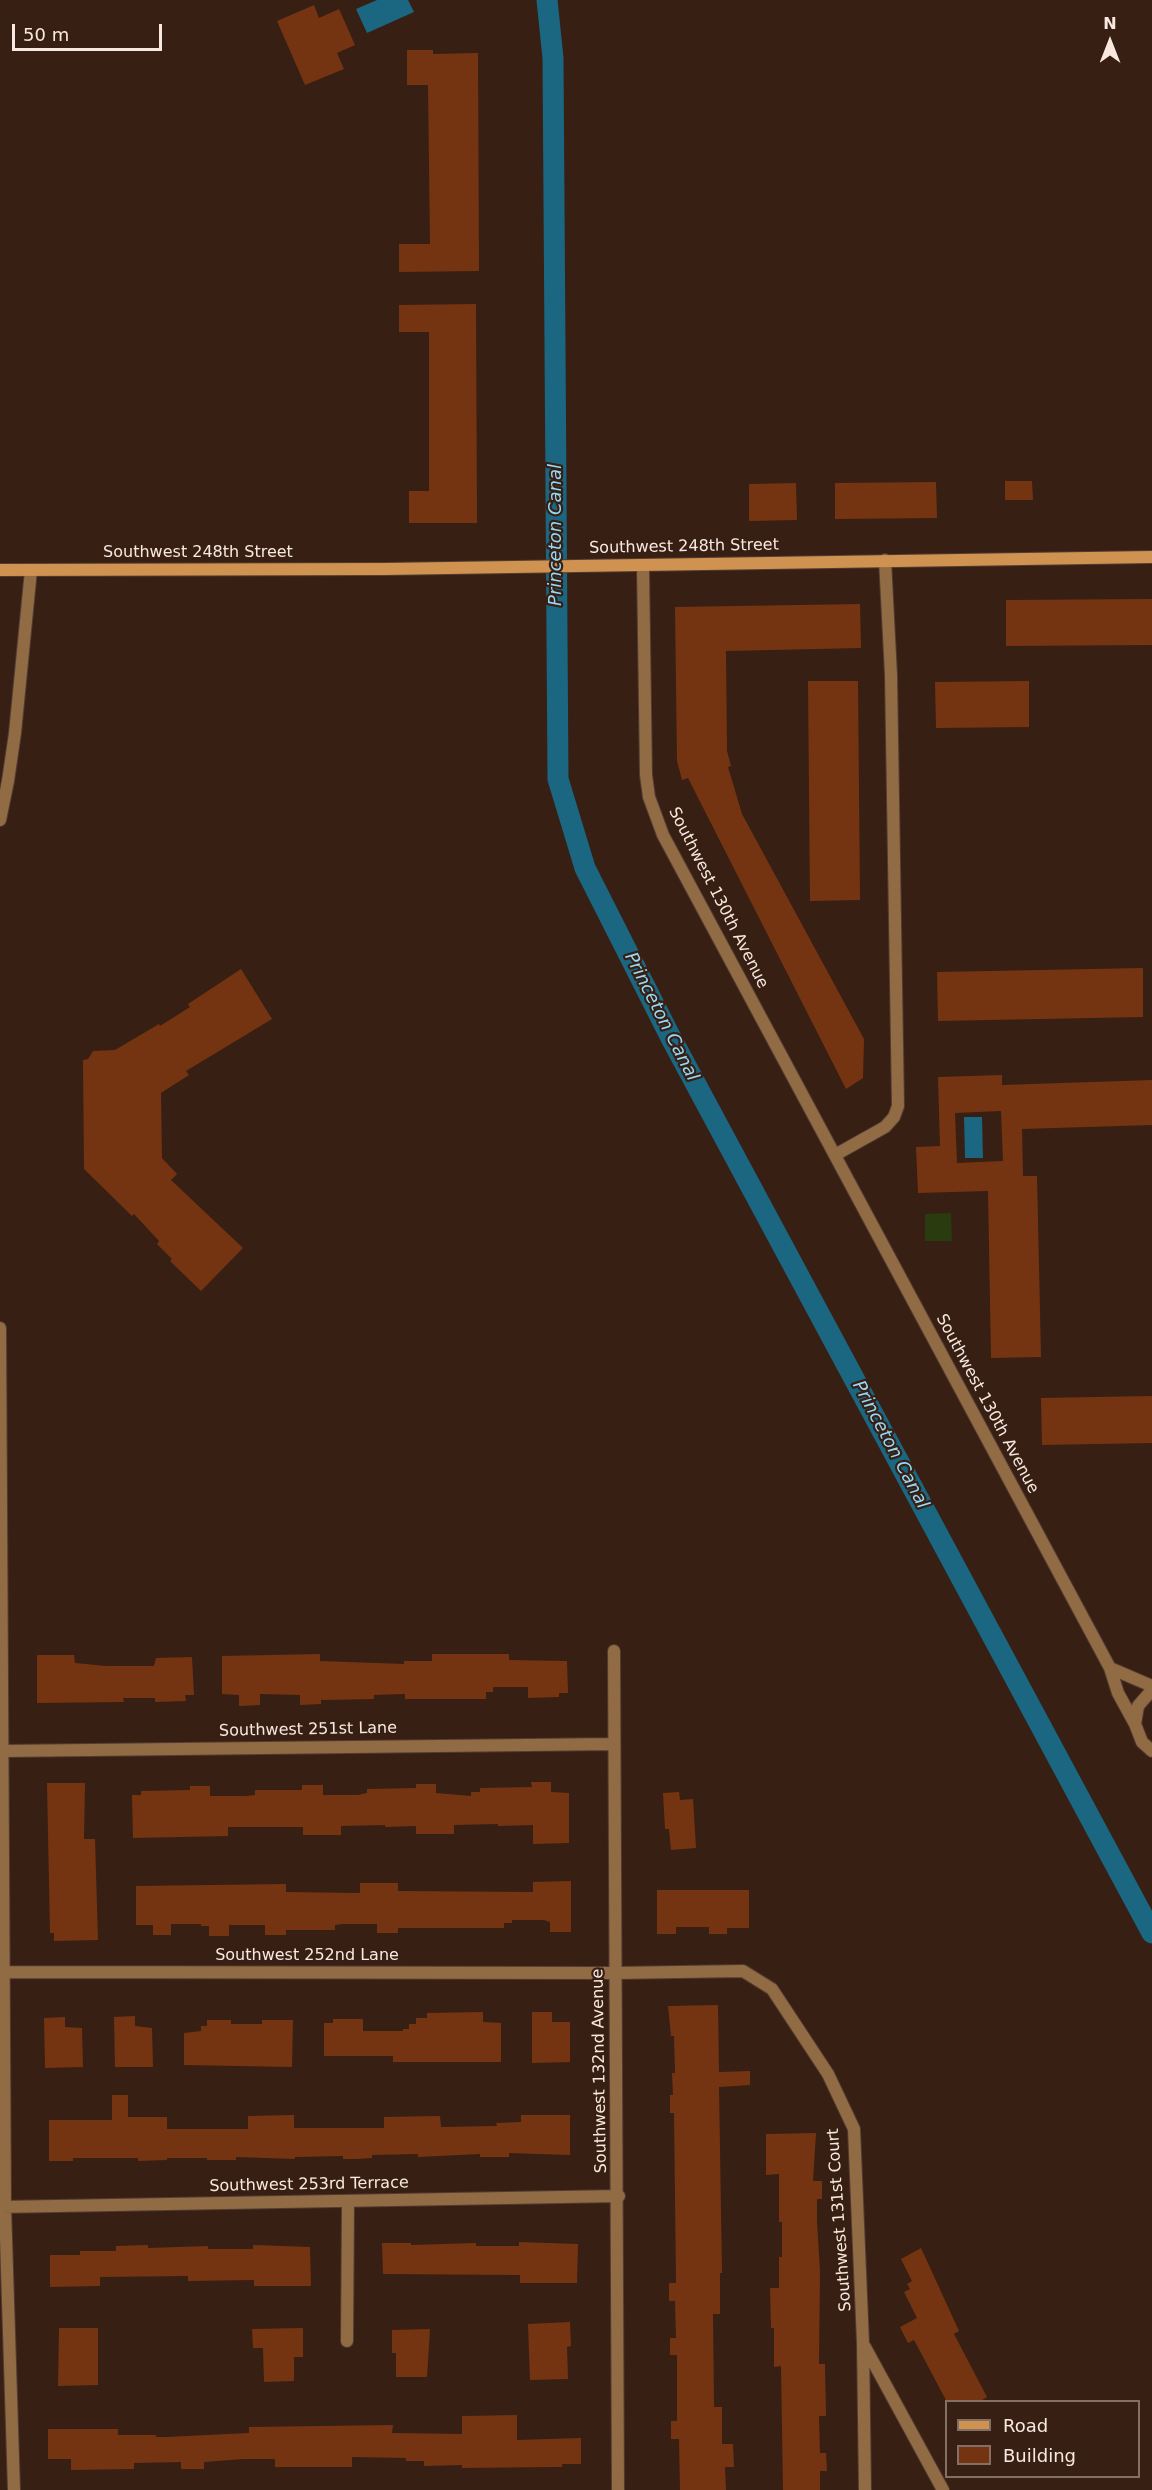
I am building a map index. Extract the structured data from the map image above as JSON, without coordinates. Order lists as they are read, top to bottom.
{
  "streets": {
    "street": [
      "Southwest 248th Street",
      "Southwest 130th Avenue",
      "Southwest 251st Lane",
      "Southwest 252nd Lane",
      "Southwest 132nd Avenue",
      "Southwest 253rd Terrace",
      "Southwest 131st Court"
    ]
  },
  "crossings": [
    ["Southwest 248th Street", "Southwest 130th Avenue"],
    ["Southwest 251st Lane", "Southwest 132nd Avenue"],
    ["Southwest 252nd Lane", "Southwest 132nd Avenue"],
    ["Southwest 252nd Lane", "Southwest 131st Court"],
    ["Southwest 132nd Avenue", "Southwest 253rd Terrace"],
    ["Southwest 132nd Avenue", "Southwest 131st Court"]
  ],
  "water": ["Princeton Canal"],
  "legend": ["Road", "Building"],
  "scale_bar": "50 m",
  "north": "top"
}
